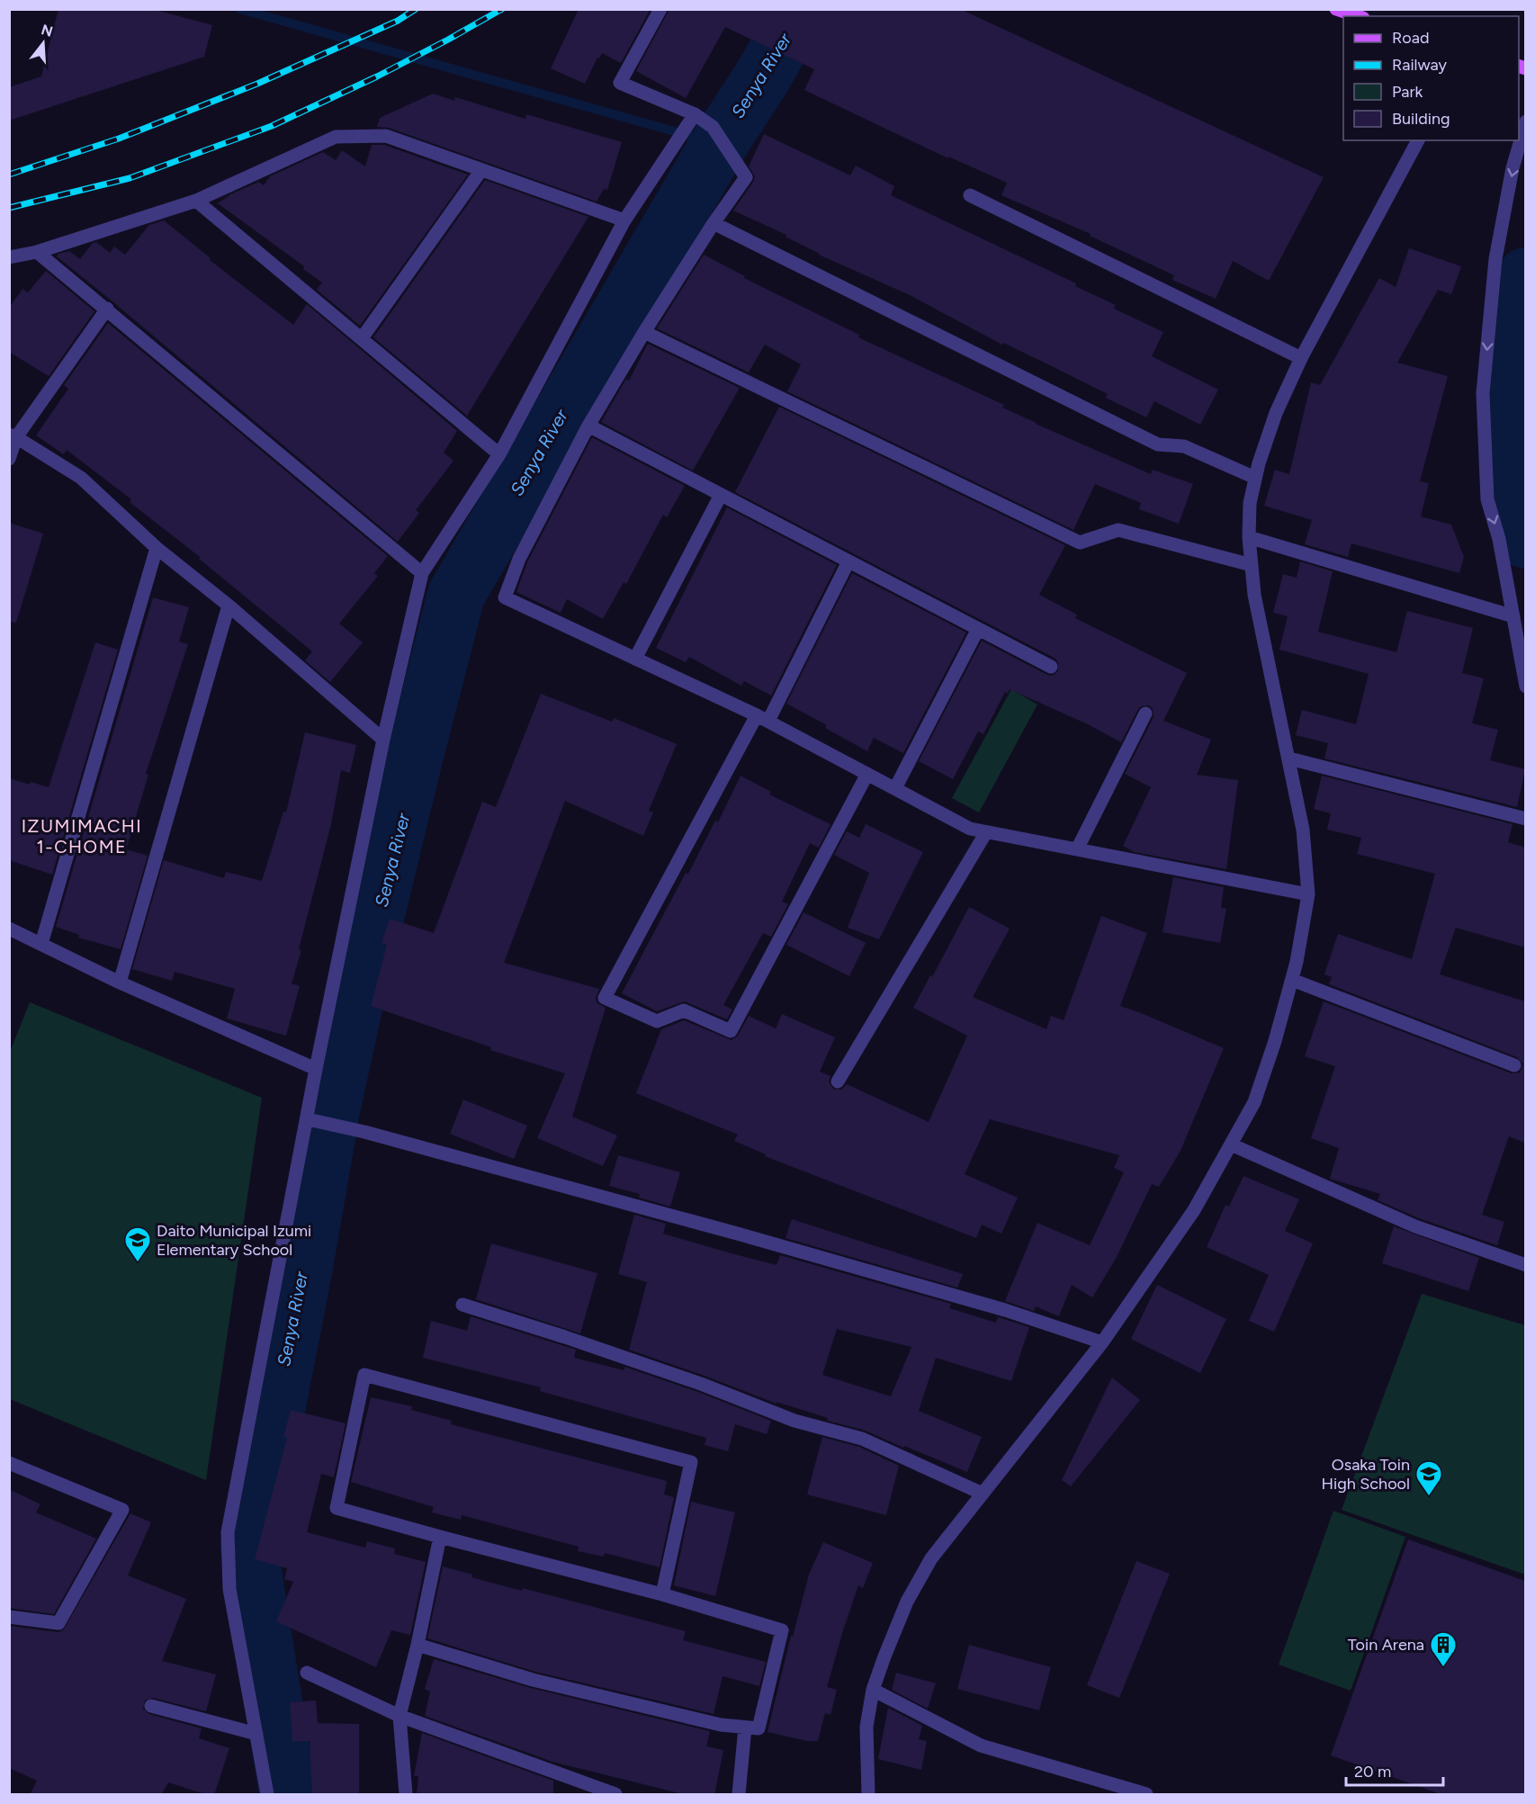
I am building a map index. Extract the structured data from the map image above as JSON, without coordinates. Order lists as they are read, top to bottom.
{
  "districts": ["IZUMIMACHI 1-CHOME"],
  "water": ["Senya River"],
  "places": {
    "school or university": ["Daito Municipal Izumi Elementary School", "Osaka Toin High School"],
    "building": ["Toin Arena"]
  },
  "legend": [
    "Road",
    "Railway",
    "Park",
    "Building"
  ],
  "scale_bar": "20 m",
  "north": "top"
}
